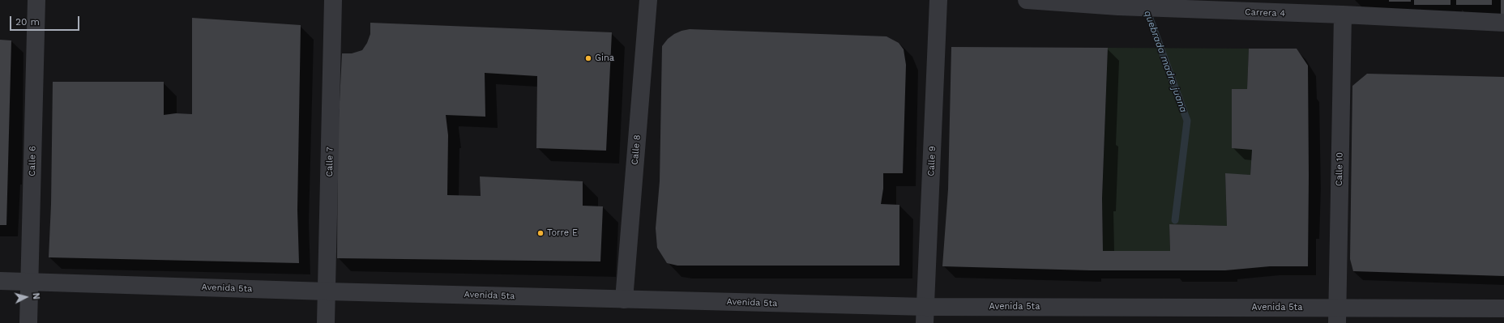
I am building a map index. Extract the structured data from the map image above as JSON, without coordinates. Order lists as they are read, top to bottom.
{
  "streets": {
    "street": [
      "Carrera 4",
      "Calle 8",
      "Calle 6",
      "Calle 9",
      "Calle 7",
      "Calle 10",
      "Avenida 5ta"
    ]
  },
  "crossings": [
    ["Carrera 4", "Calle 10"],
    ["Calle 8", "Avenida 5ta"],
    ["Calle 6", "Avenida 5ta"],
    ["Calle 9", "Avenida 5ta"],
    ["Calle 7", "Avenida 5ta"],
    ["Calle 10", "Avenida 5ta"]
  ],
  "water": ["quebrada madre juana"],
  "places": ["Gina", "Torre E"],
  "scale_bar": "20 m",
  "north": "right"
}
